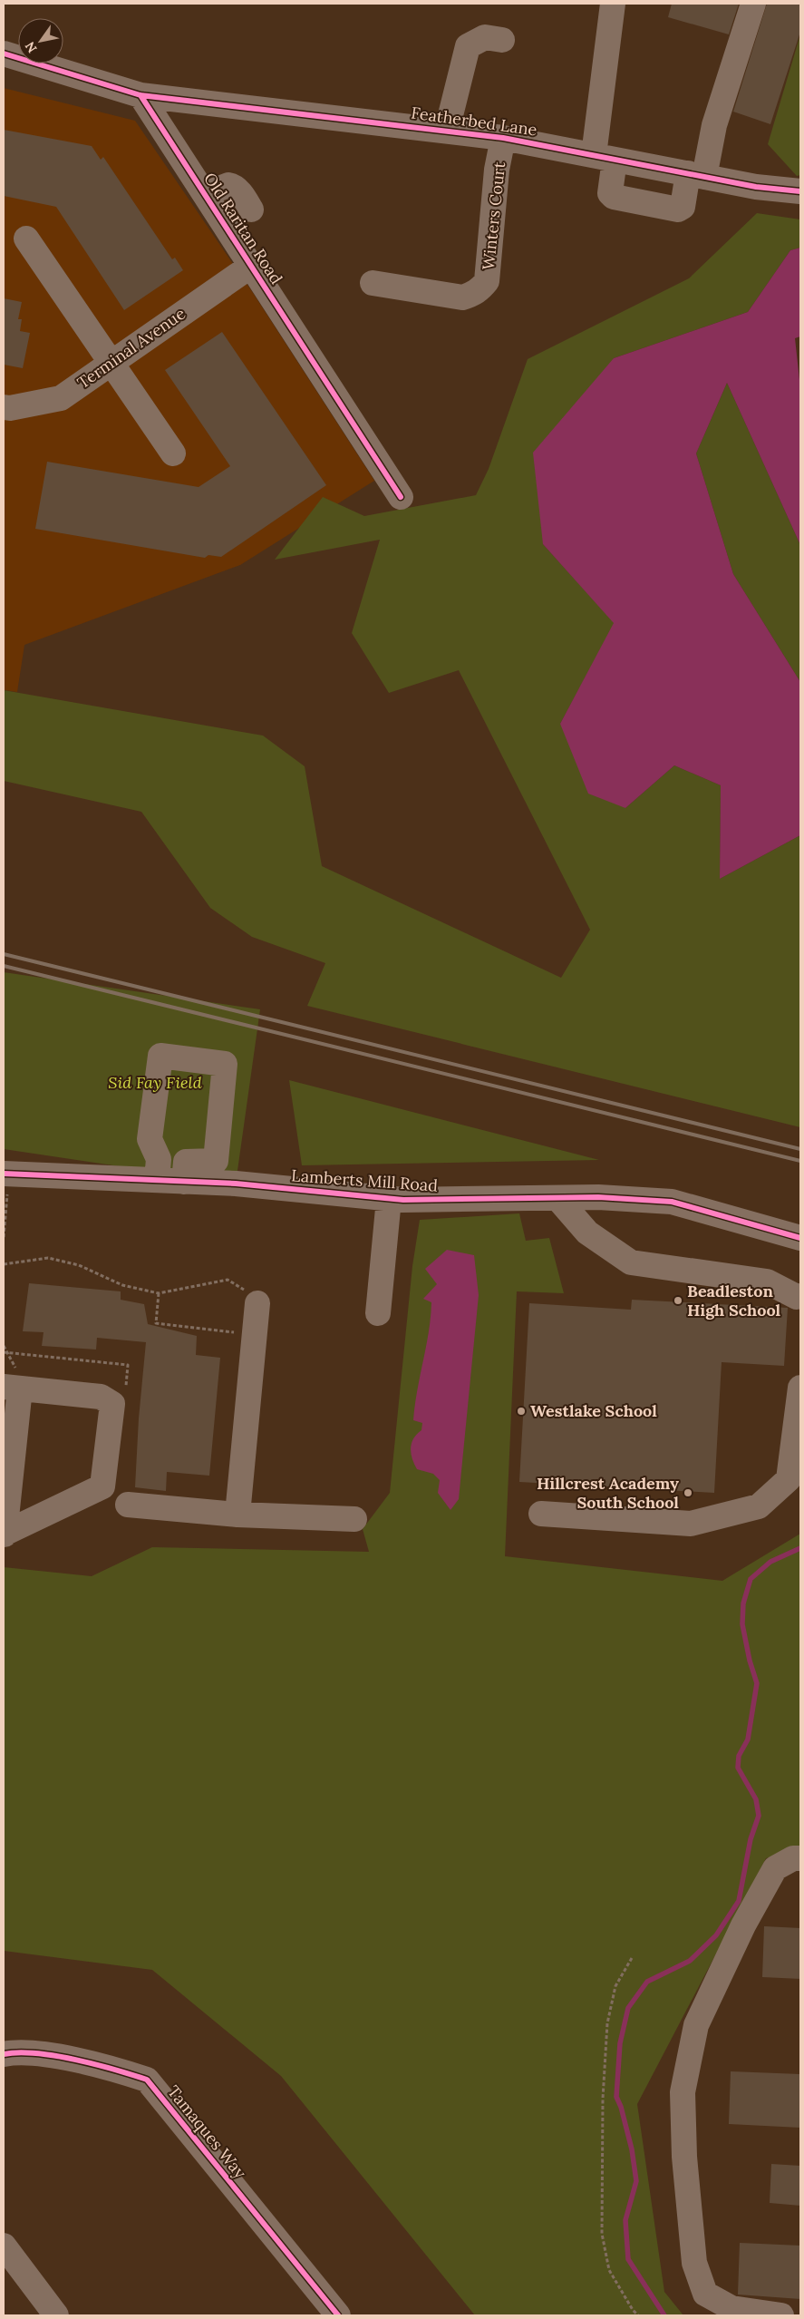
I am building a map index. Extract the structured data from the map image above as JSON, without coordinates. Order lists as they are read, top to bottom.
{
  "streets": {
    "street": [
      "Featherbed Lane",
      "Winters Court",
      "Old Raritan Road",
      "Terminal Avenue",
      "Lamberts Mill Road",
      "Tamaques Way"
    ]
  },
  "crossings": [
    ["Featherbed Lane", "Winters Court"],
    ["Featherbed Lane", "Old Raritan Road"],
    ["Old Raritan Road", "Terminal Avenue"]
  ],
  "parks": ["Sid Fay Field"],
  "places": ["Beadleston High School", "Westlake School", "Hillcrest Academy South School"],
  "north": "bottom left"
}
